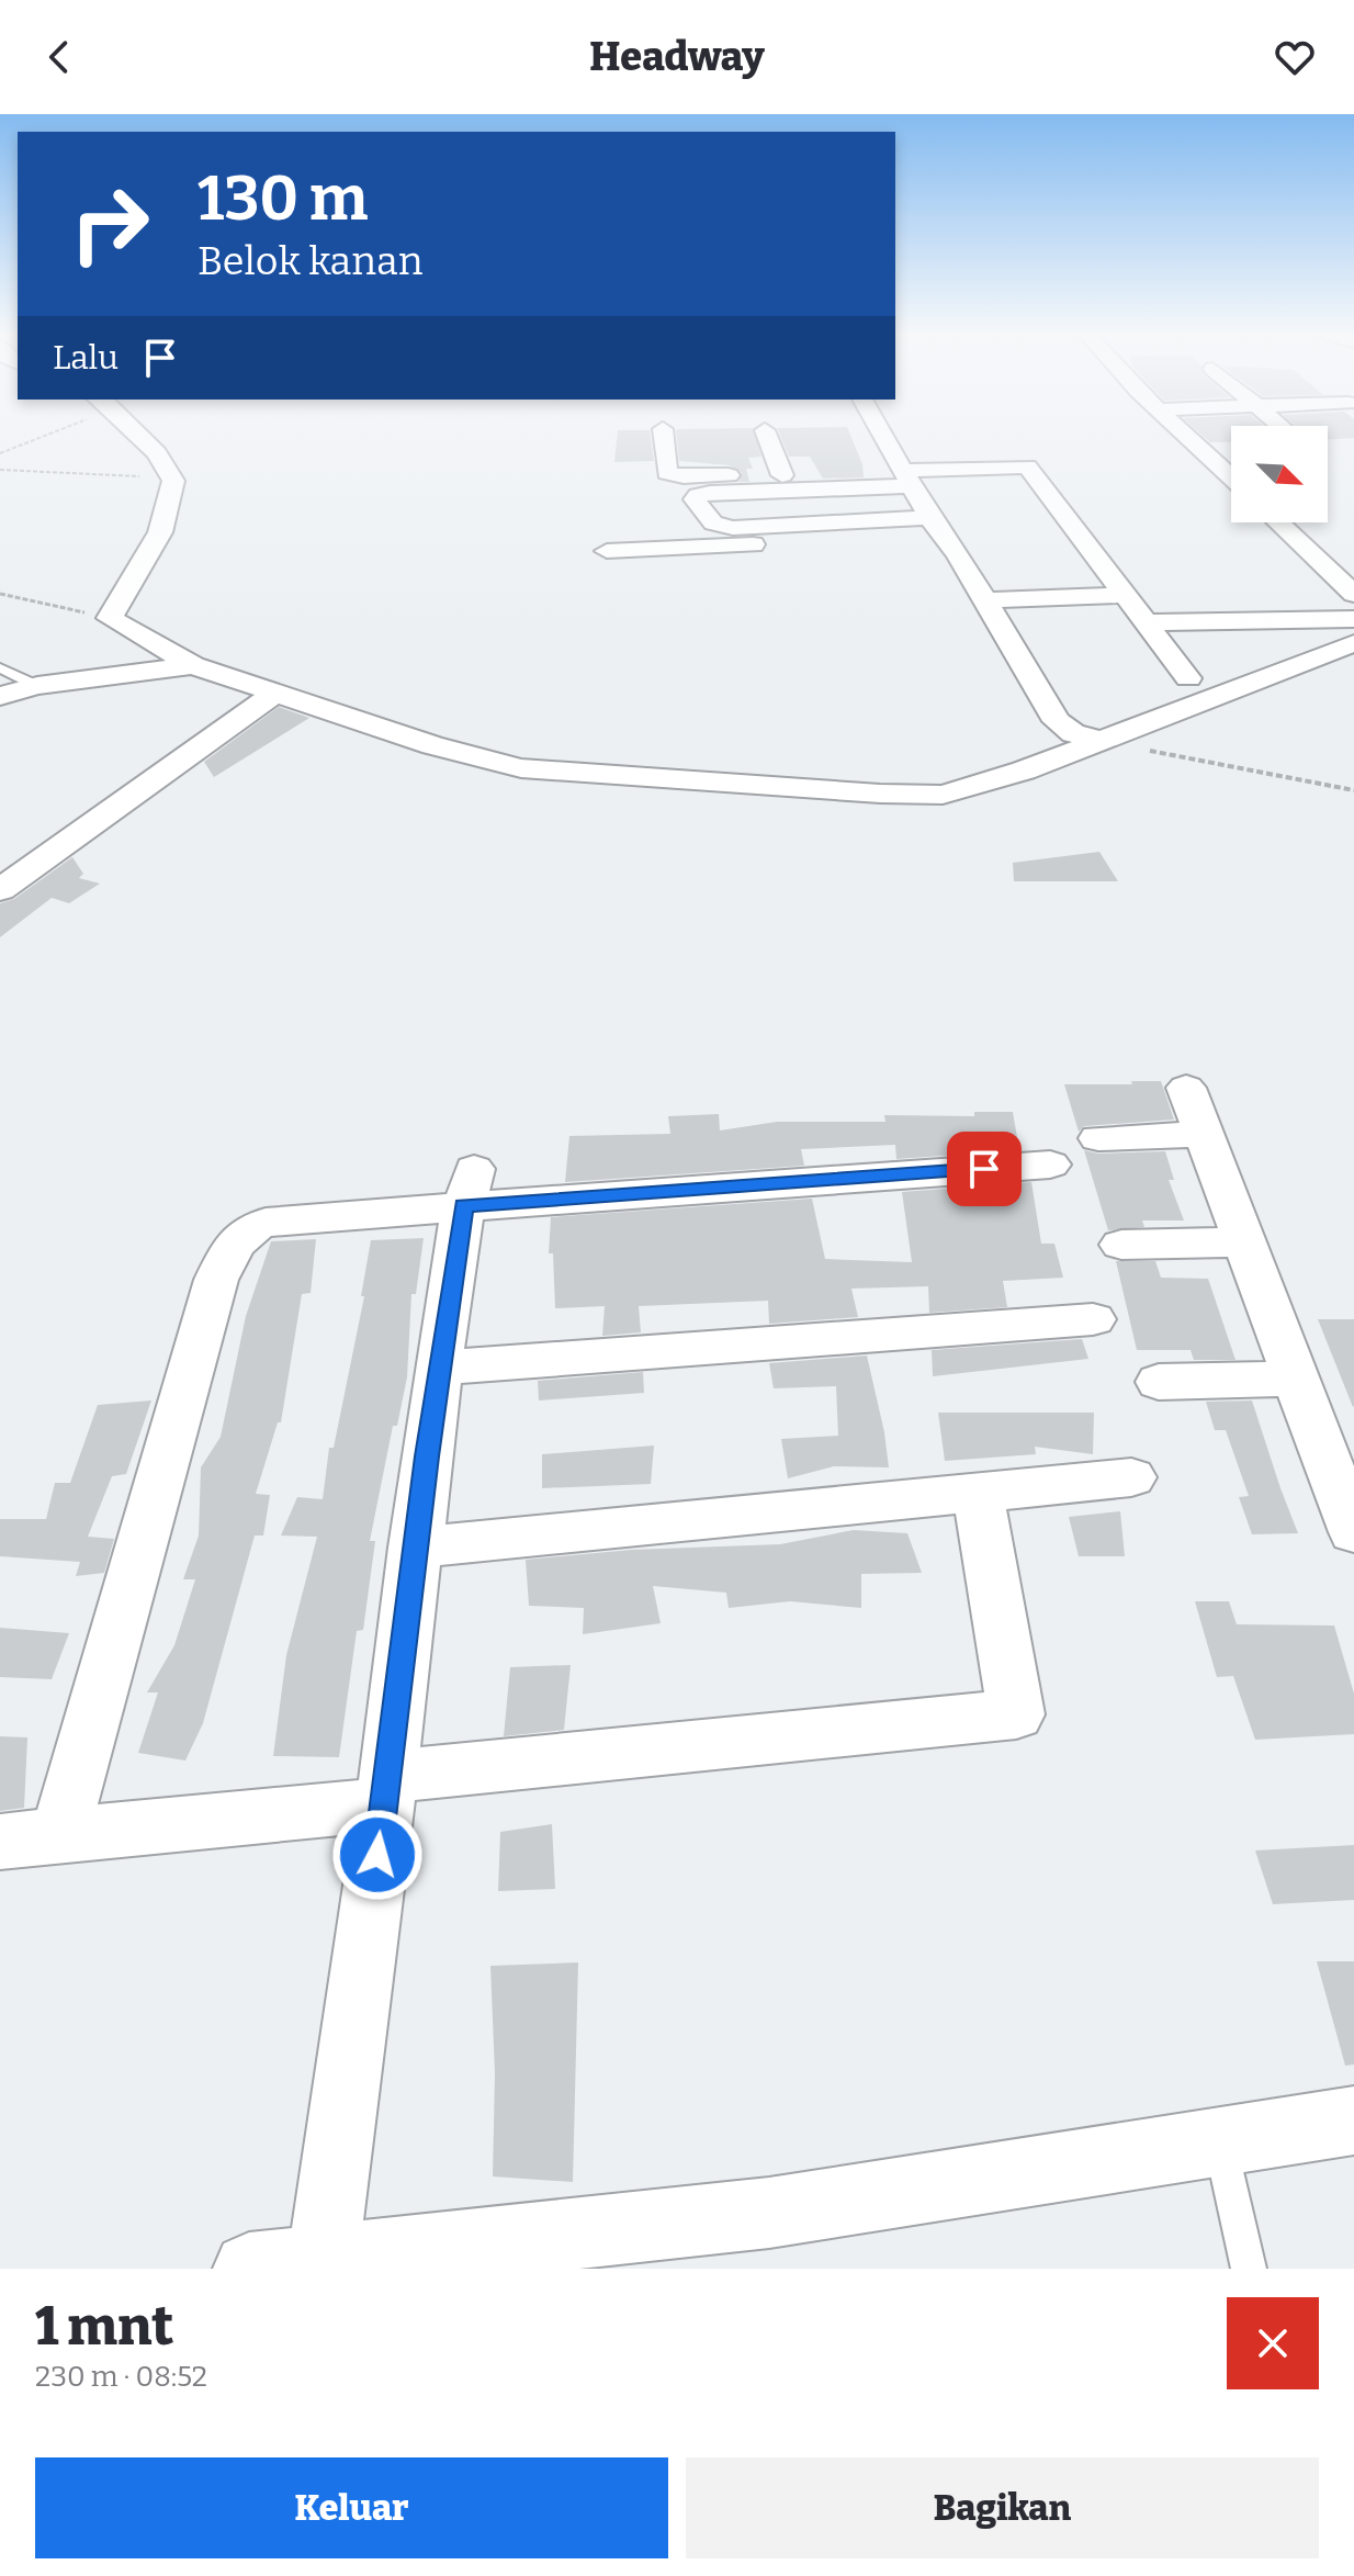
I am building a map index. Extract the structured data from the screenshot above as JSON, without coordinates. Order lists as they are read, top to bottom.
{
  "north": "bottom right",
  "page": {
    "header": "Headway",
    "turn": ["130 m", "Belok kanan"],
    "then": "Lalu",
    "heading": ["1 mnt", "230 m · 08:52"],
    "buttons": ["Keluar", "Bagikan"]
  }
}
